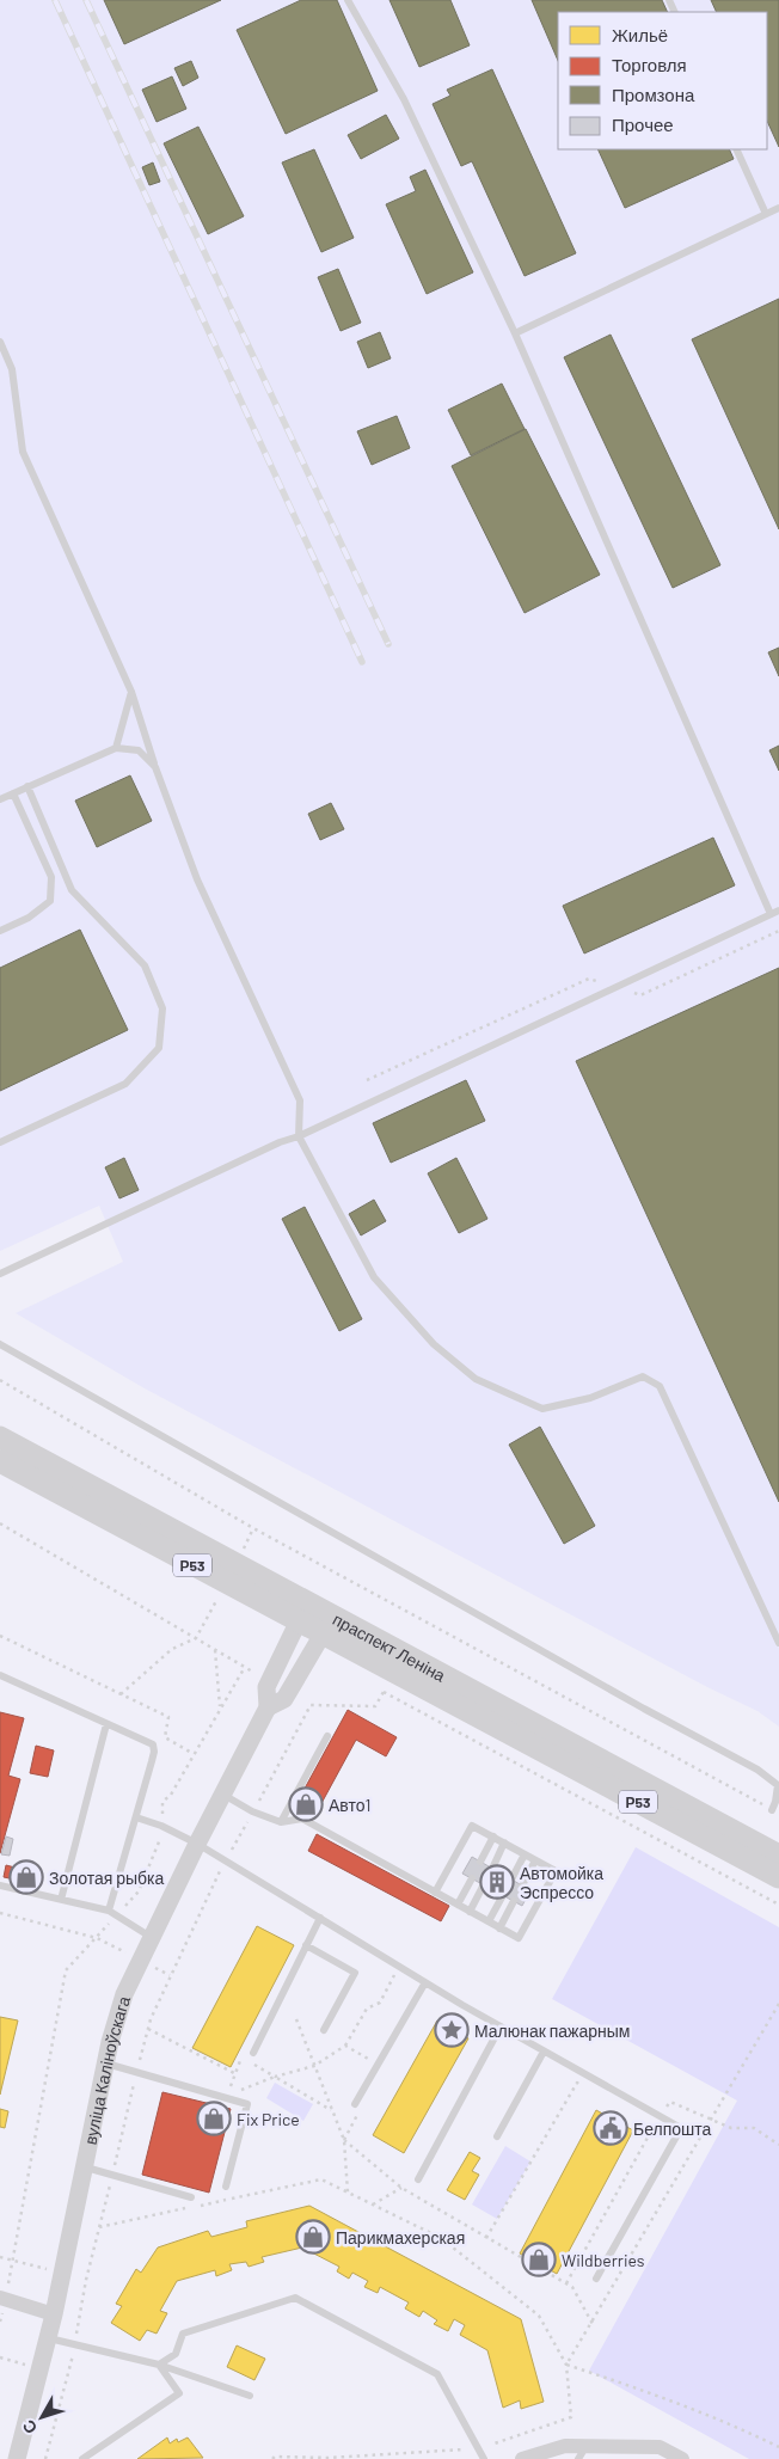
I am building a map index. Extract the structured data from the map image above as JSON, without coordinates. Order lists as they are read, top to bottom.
{
  "streets": {
    "main road": ["Р53", "праспект Леніна"],
    "street": ["вуліца Каліноўскага"]
  },
  "crossings": [
    ["праспект Леніна", "вуліца Каліноўскага"]
  ],
  "places": {
    "shop": [
      "Авто1",
      "Золотая рыбка",
      "Fix Price",
      "Парикмахерская",
      "Wildberries"
    ],
    "building": ["Автомойка Эспрессо"],
    "place": ["Малюнак пажарным"],
    "public building": ["Белпошта"]
  },
  "legend": [
    "Жильё",
    "Торговля",
    "Промзона",
    "Прочее"
  ],
  "north": "bottom left"
}
